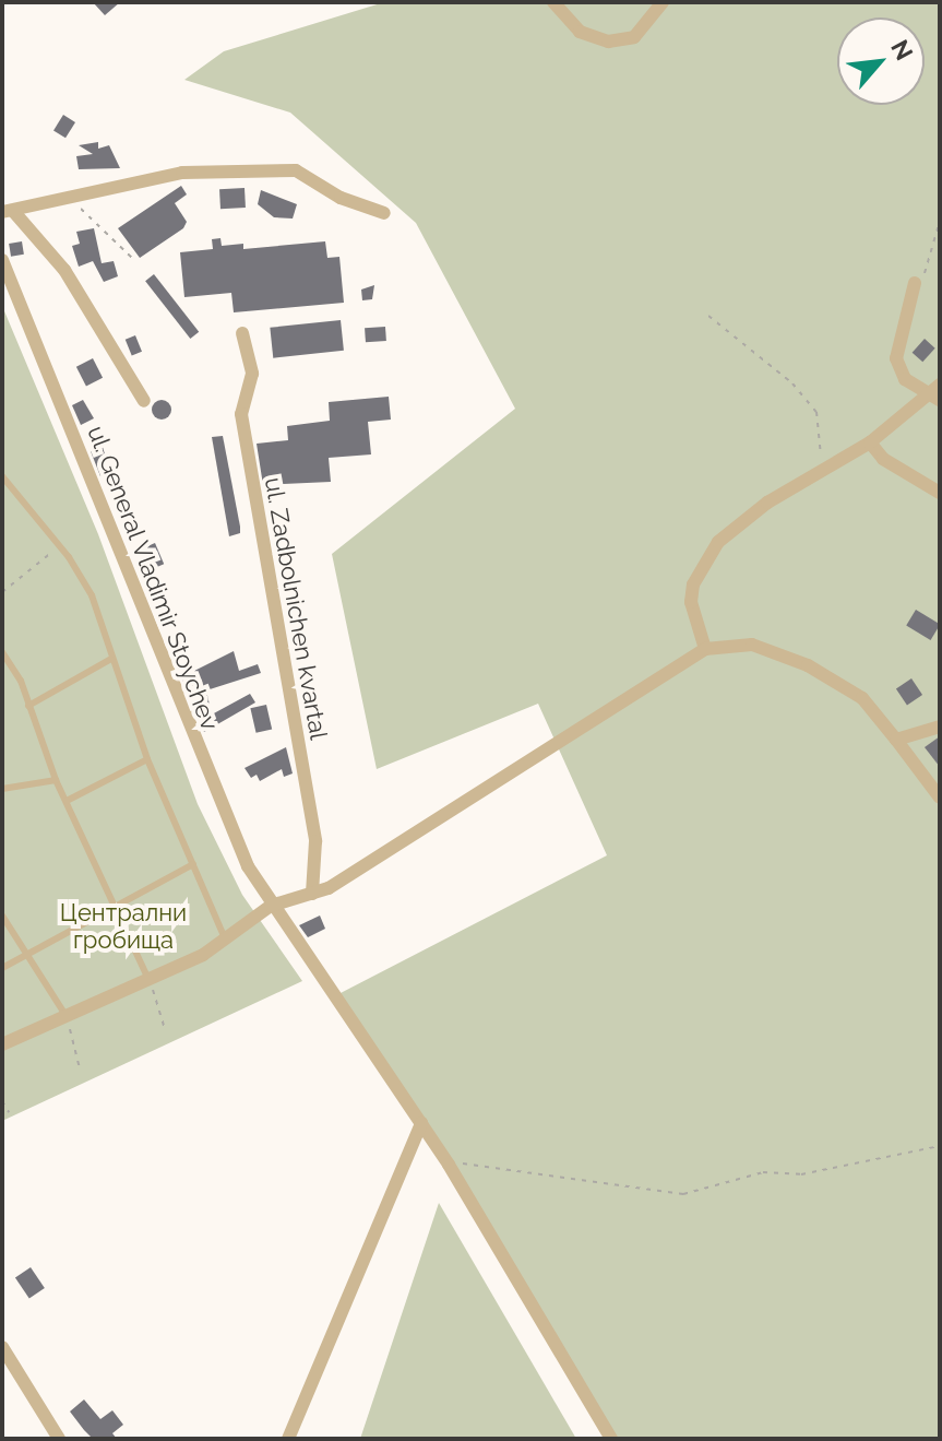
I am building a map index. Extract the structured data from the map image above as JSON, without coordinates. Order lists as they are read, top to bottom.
{
  "streets": {
    "street": ["ul. General Vladimir Stoychev", "ul. Zadbolnichen kvartal"]
  },
  "parks": ["Централни гробища"],
  "north": "top right"
}
